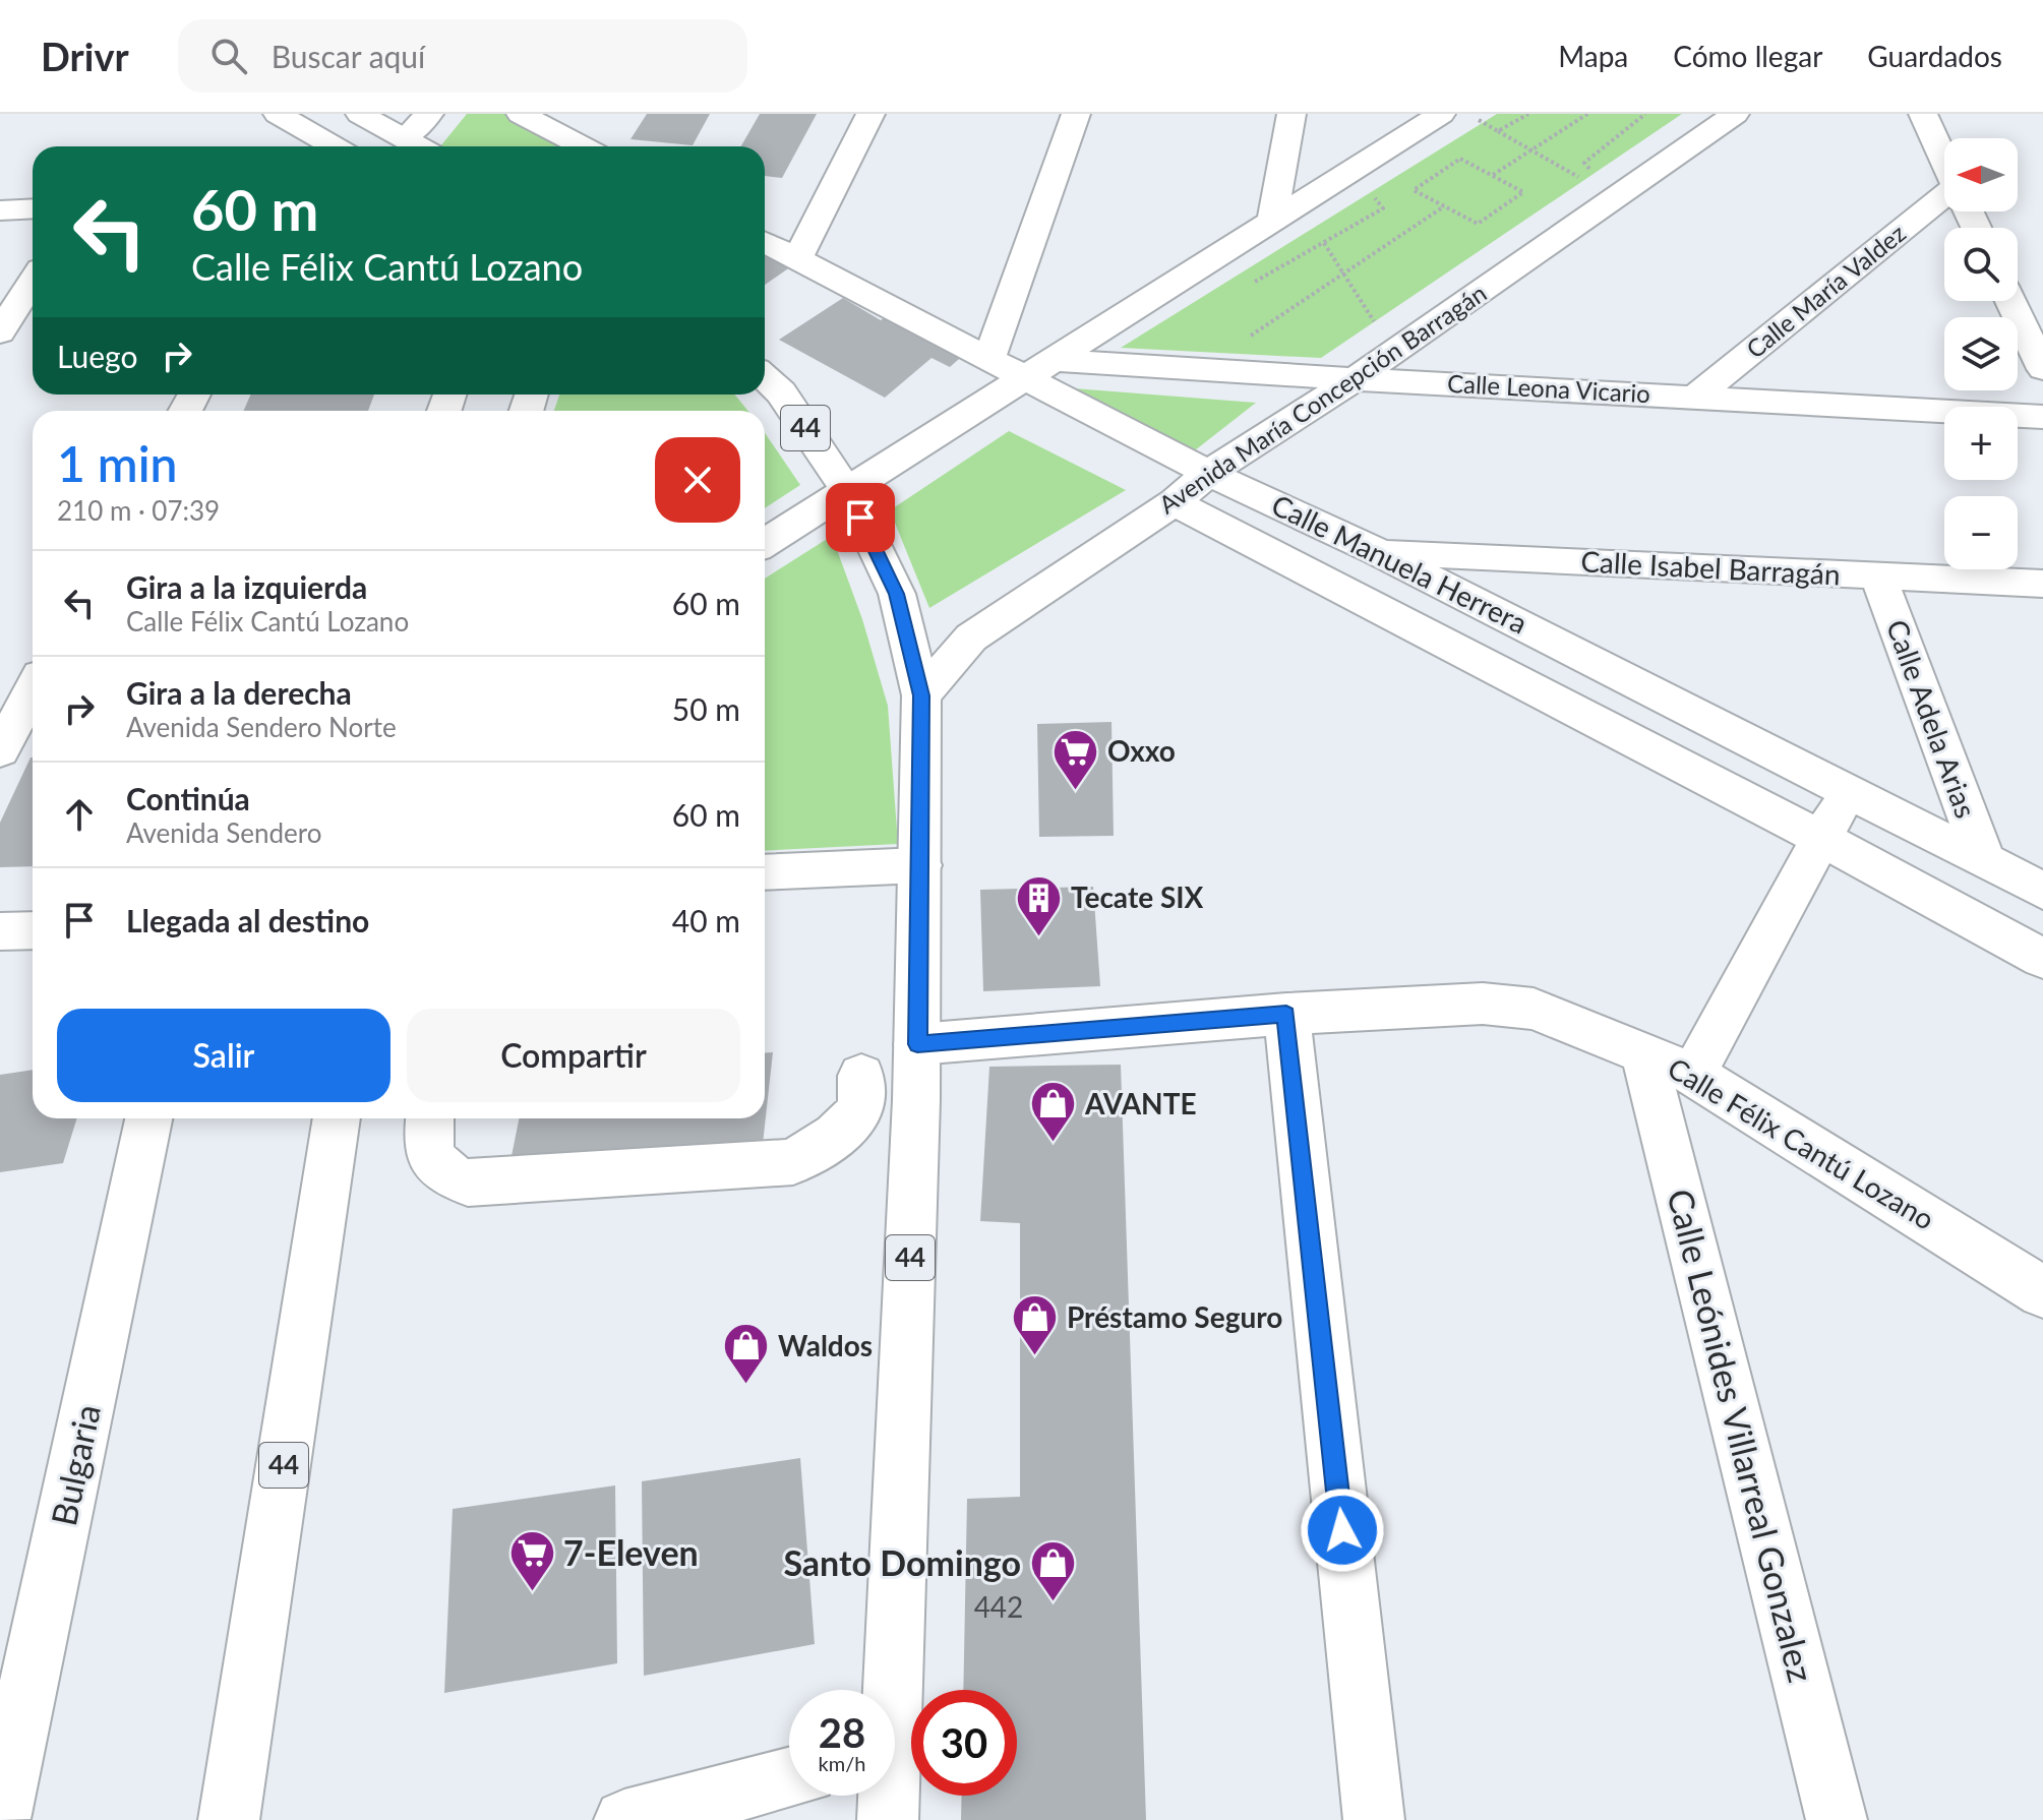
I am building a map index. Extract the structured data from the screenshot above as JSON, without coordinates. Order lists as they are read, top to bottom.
{
  "streets": {
    "street": [
      "Calle María Valdez",
      "Calle Leona Vicario",
      "Avenida María Concepción Barragán",
      "44",
      "Calle Manuela Herrera",
      "Calle Isabel Barragán",
      "Calle Adela Arias",
      "Calle Félix Cantú Lozano",
      "Calle Leónides Villarreal Gonzalez",
      "Bulgaria"
    ]
  },
  "crossings": [
    ["Calle María Valdez", "Calle Leona Vicario"],
    ["Calle Leona Vicario", "Avenida María Concepción Barragán"],
    ["Avenida María Concepción Barragán", "44"],
    ["Avenida María Concepción Barragán", "Calle Manuela Herrera"],
    ["44", "Calle Félix Cantú Lozano"],
    ["Calle Manuela Herrera", "Calle Isabel Barragán"],
    ["Calle Manuela Herrera", "Calle Adela Arias"],
    ["Calle Isabel Barragán", "Calle Adela Arias"],
    ["Calle Félix Cantú Lozano", "Calle Leónides Villarreal Gonzalez"]
  ],
  "places": {
    "supermarket": ["Oxxo", "7-Eleven"],
    "building": ["Tecate SIX"],
    "shop": [
      "AVANTE",
      "Préstamo Seguro",
      "Waldos",
      "Santo Domingo"
    ]
  },
  "house_numbers": ["442"],
  "north": "left",
  "page": {
    "header": "Drivr",
    "search": "Buscar aquí",
    "nav": ["Mapa", "Cómo llegar", "Guardados"],
    "map_buttons": ["+", "−"],
    "turn": ["60 m", "Calle Félix Cantú Lozano"],
    "then": "Luego",
    "heading": ["1 min", "210 m · 07:39"],
    "list": [
      {
        "name": "Gira a la izquierda",
        "note": "Calle Félix Cantú Lozano",
        "value": "60 m"
      },
      {
        "name": "Gira a la derecha",
        "note": "Avenida Sendero Norte",
        "value": "50 m"
      },
      {
        "name": "Continúa",
        "note": "Avenida Sendero",
        "value": "60 m"
      },
      {
        "name": "Llegada al destino",
        "value": "40 m"
      }
    ],
    "buttons": ["Salir", "Compartir"],
    "speed": "28 km/h",
    "limit": "30"
  }
}
